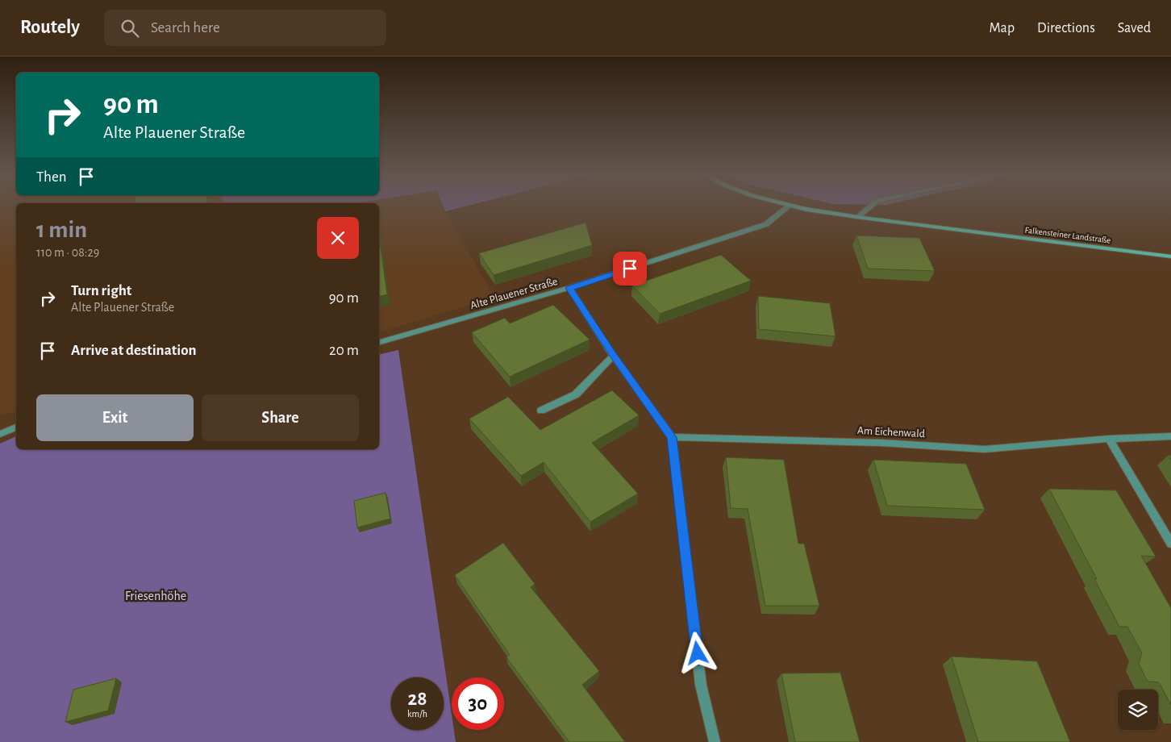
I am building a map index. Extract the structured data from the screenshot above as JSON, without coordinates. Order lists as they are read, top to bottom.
{
  "streets": {
    "main road": ["Falkensteiner Landstraße"],
    "street": ["Alte Plauener Straße", "Am Eichenwald"]
  },
  "parks": ["Friesenhöhe"],
  "page": {
    "header": "Routely",
    "search": "Search here",
    "nav": ["Map", "Directions", "Saved"],
    "turn": ["90 m", "Alte Plauener Straße"],
    "then": "Then",
    "heading": ["1 min", "110 m · 08:29"],
    "list": [
      {
        "name": "Turn right",
        "note": "Alte Plauener Straße",
        "value": "90 m"
      },
      {
        "name": "Arrive at destination",
        "value": "20 m"
      }
    ],
    "buttons": ["Exit", "Share"],
    "speed": "28 km/h",
    "limit": "30"
  }
}
